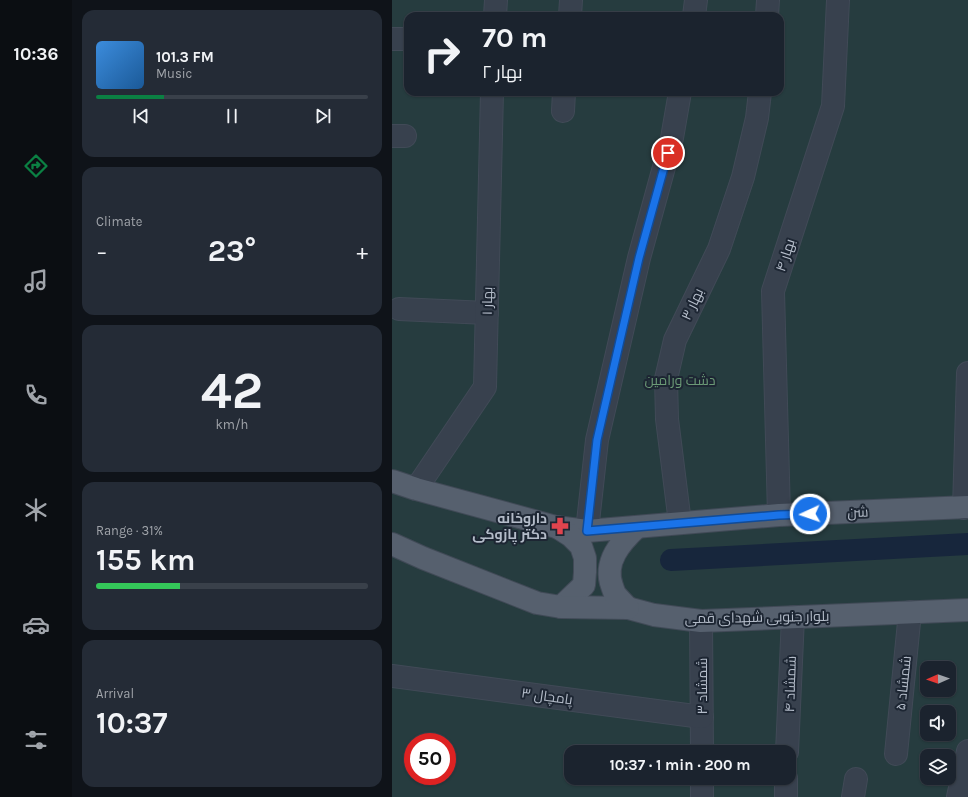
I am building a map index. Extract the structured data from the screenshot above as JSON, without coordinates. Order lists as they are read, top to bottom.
{
  "streets": {
    "main road": ["شن", "بلوار جنوبی شهدای قمی"],
    "street": [
      "بهار ۴",
      "بهار ۱",
      "بهار ۳",
      "شمشاد ۵",
      "شمشاد ۴",
      "شمشاد ۳",
      "پامچال ۳"
    ]
  },
  "crossings": [
    ["بهار ۴", "شن"],
    ["بهار ۳", "شن"],
    ["بلوار جنوبی شهدای قمی", "شمشاد ۵"],
    ["بلوار جنوبی شهدای قمی", "شمشاد ۴"],
    ["بلوار جنوبی شهدای قمی", "شمشاد ۳"],
    ["شمشاد ۳", "پامچال ۳"]
  ],
  "parks": ["دشت ورامین"],
  "places": {
    "pharmacy": ["داروخانه دکتر پازوکی"]
  },
  "north": "left",
  "page": {
    "tabs": "10:36",
    "turn": ["70 m", "بهار ۲"],
    "song": ["101.3 FM", "Music"],
    "tile": [
      "Climate",
      ["42", "km/h"],
      ["Range · 31%", "155 km"],
      ["Arrival", "10:37"]
    ],
    "heat": ["−", "23°", "+"],
    "limit": "50",
    "trip": "10:37 · 1 min · 200 m"
  }
}
